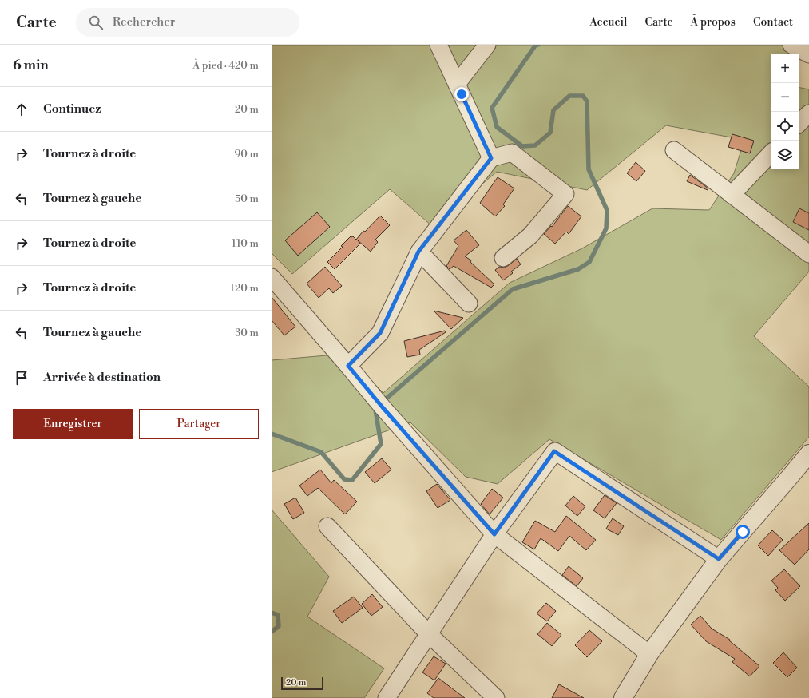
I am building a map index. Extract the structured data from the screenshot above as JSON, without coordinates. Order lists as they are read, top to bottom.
{
  "scale_bar": "20 m",
  "page": {
    "header": "Carte",
    "search": "Rechercher",
    "nav": [
      "Accueil",
      "Carte",
      "À propos",
      "Contact"
    ],
    "heading": ["6 min", "À pied · 420 m"],
    "map_buttons": ["+", "−"],
    "list": [
      ["Continuez", "20 m"],
      ["Tournez à droite", "90 m"],
      ["Tournez à gauche", "50 m"],
      ["Tournez à droite", "110 m"],
      ["Tournez à droite", "120 m"],
      ["Tournez à gauche", "30 m"],
      "Arrivée à destination"
    ],
    "buttons": ["Enregistrer", "Partager"],
    "scale": "20 m"
  }
}
